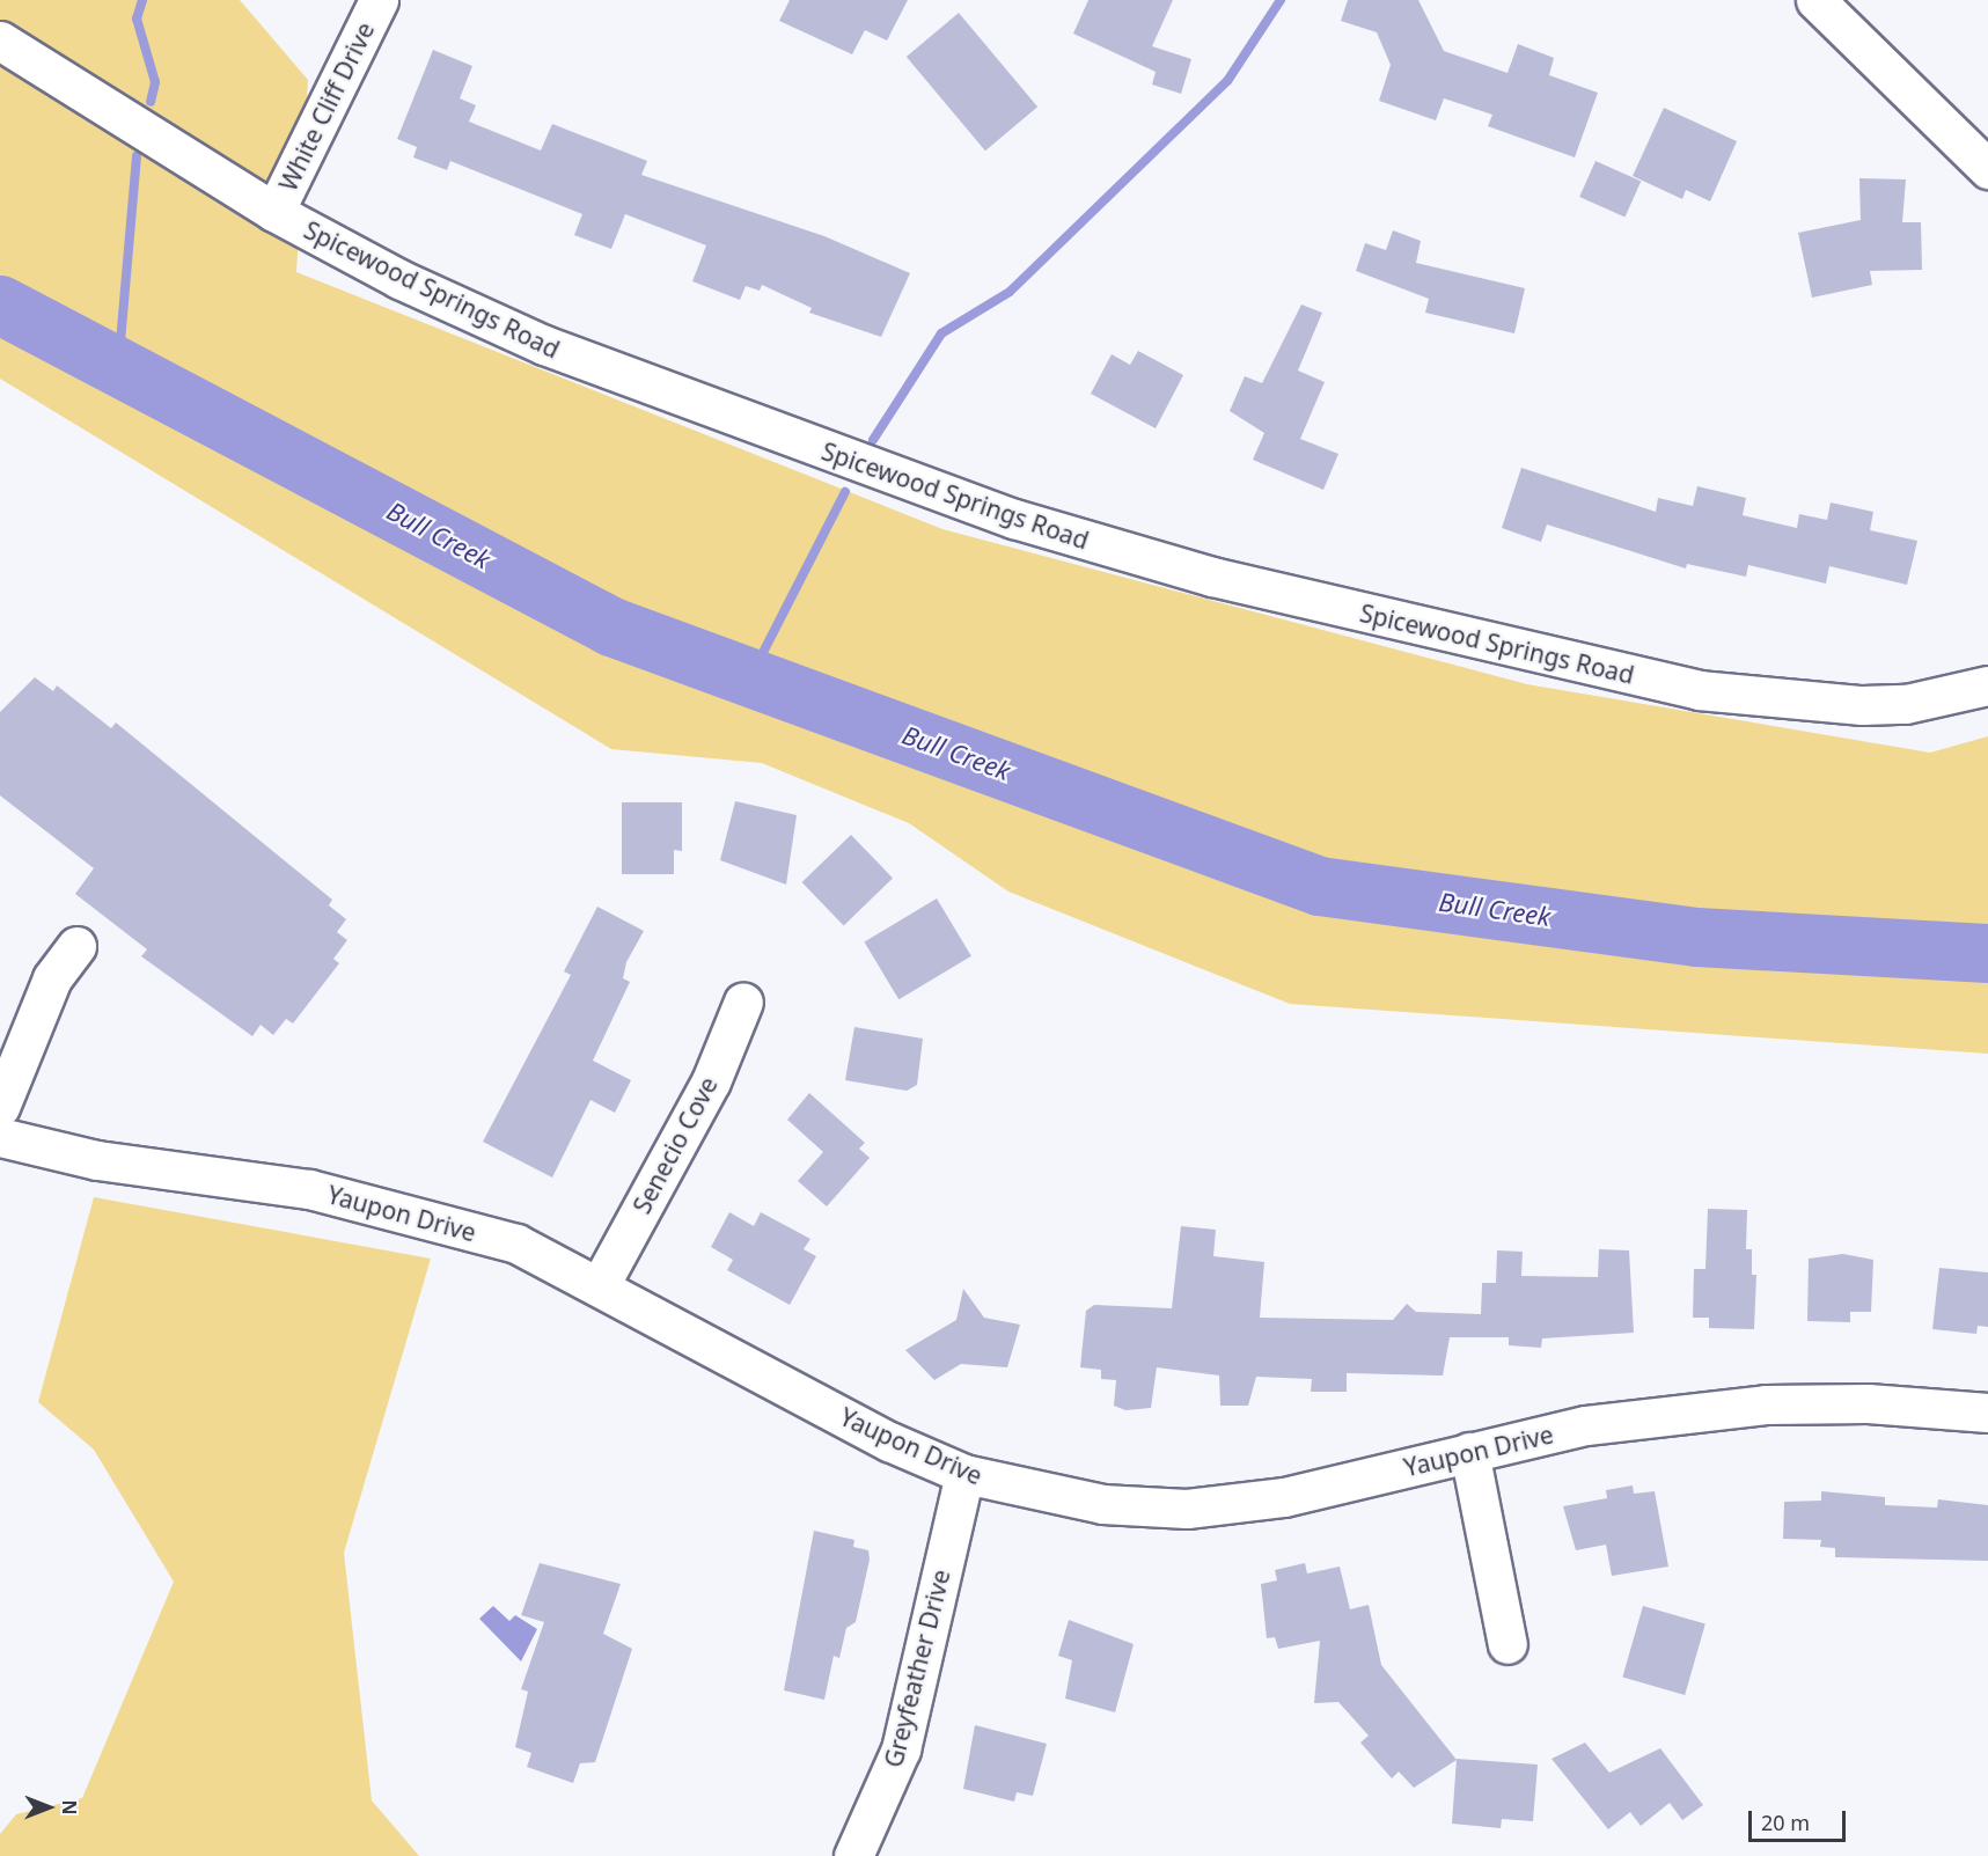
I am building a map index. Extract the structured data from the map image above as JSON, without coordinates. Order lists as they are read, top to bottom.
{
  "streets": {
    "street": [
      "White Cliff Drive",
      "Spicewood Springs Road",
      "Senecio Cove",
      "Yaupon Drive",
      "Greyfeather Drive"
    ]
  },
  "crossings": [
    ["White Cliff Drive", "Spicewood Springs Road"],
    ["Senecio Cove", "Yaupon Drive"],
    ["Yaupon Drive", "Greyfeather Drive"]
  ],
  "water": ["Bull Creek"],
  "scale_bar": "20 m",
  "north": "right"
}
